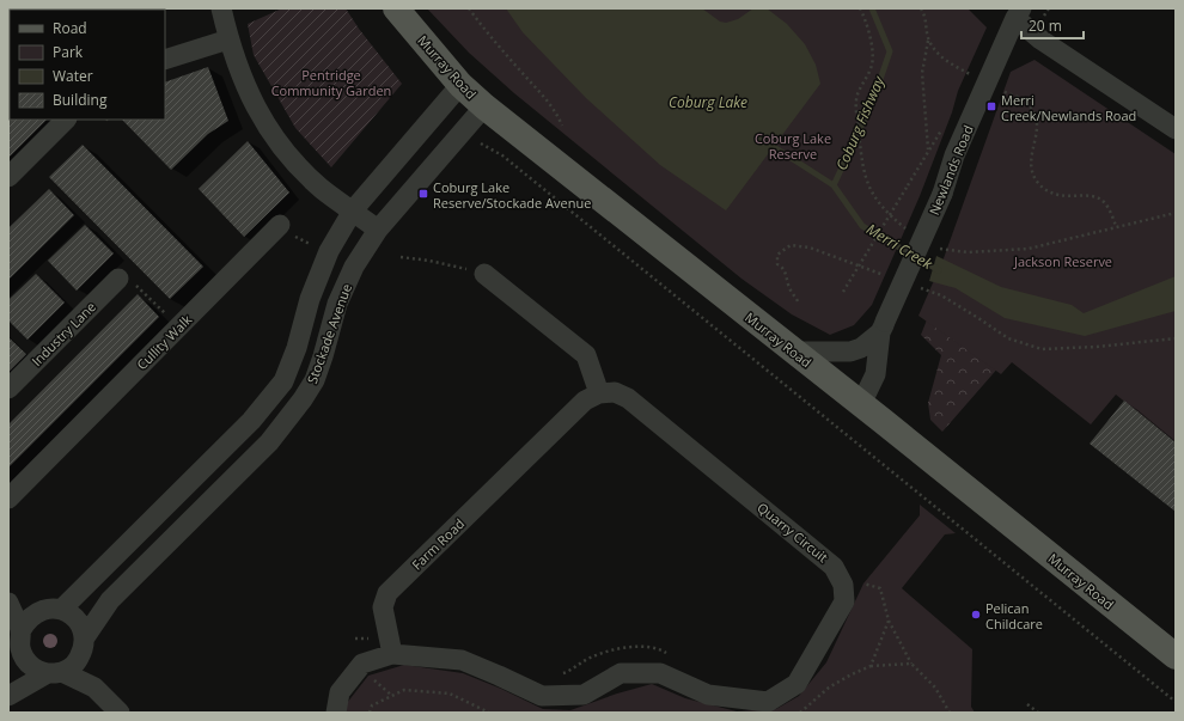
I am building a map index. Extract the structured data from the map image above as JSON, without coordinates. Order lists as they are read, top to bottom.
{
  "streets": {
    "main road": ["Murray Road"],
    "street": [
      "Newlands Road",
      "Industry Lane",
      "Stockade Avenue",
      "Cullity Walk",
      "Quarry Circuit",
      "Farm Road"
    ]
  },
  "crossings": [
    ["Murray Road", "Newlands Road"],
    ["Murray Road", "Stockade Avenue"],
    ["Quarry Circuit", "Farm Road"]
  ],
  "water": ["Coburg Lake", "Coburg Fishway", "Merri Creek"],
  "parks": ["Pentridge Community Garden", "Coburg Lake Reserve", "Jackson Reserve"],
  "places": {
    "transit": ["Merri Creek/Newlands Road", "Coburg Lake Reserve/Stockade Avenue"],
    "other": ["Pelican Childcare"]
  },
  "legend": [
    "Road",
    "Park",
    "Water",
    "Building"
  ],
  "scale_bar": "20 m"
}
